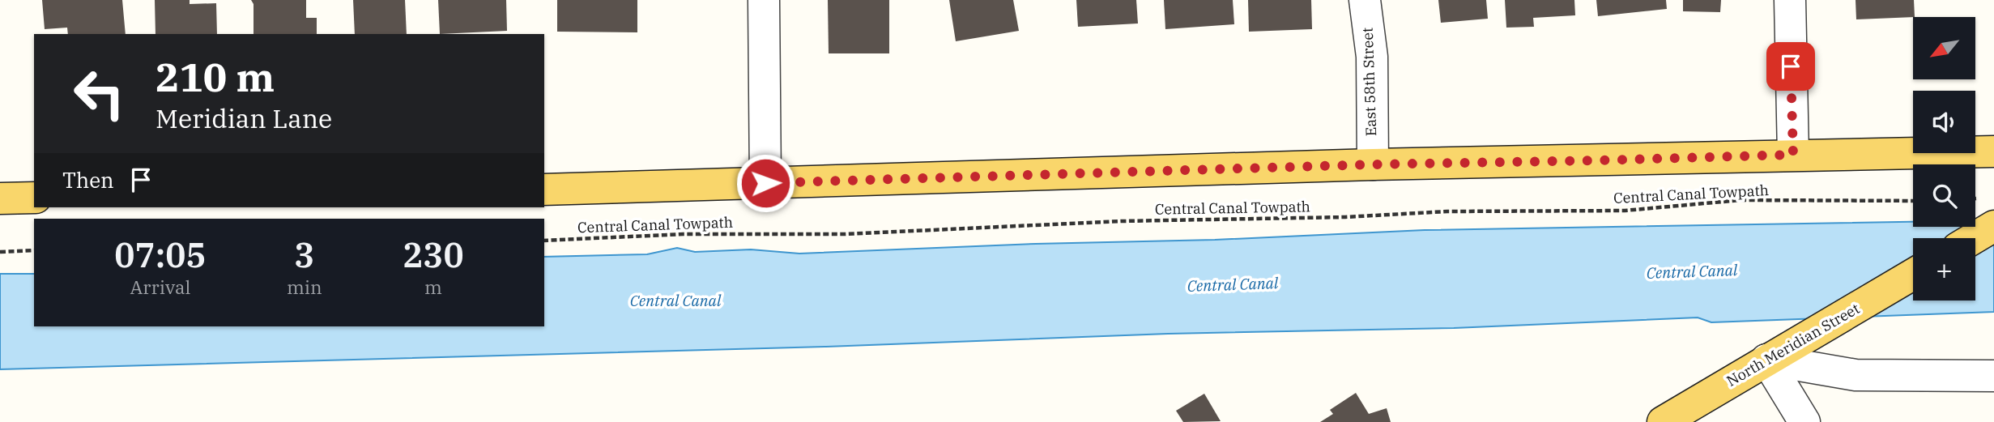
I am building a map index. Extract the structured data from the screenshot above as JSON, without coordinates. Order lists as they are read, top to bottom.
{
  "streets": {
    "main road": ["North Meridian Street"],
    "street": ["East 58th Street"],
    "path": ["Central Canal Towpath"]
  },
  "water": ["Central Canal"],
  "north": "bottom left",
  "page": {
    "map_buttons": "+",
    "turn": ["210 m", "Meridian Lane"],
    "then": "Then",
    "eta": [
      "07:05",
      "Arrival",
      "3",
      "min",
      "230",
      "m"
    ]
  }
}
